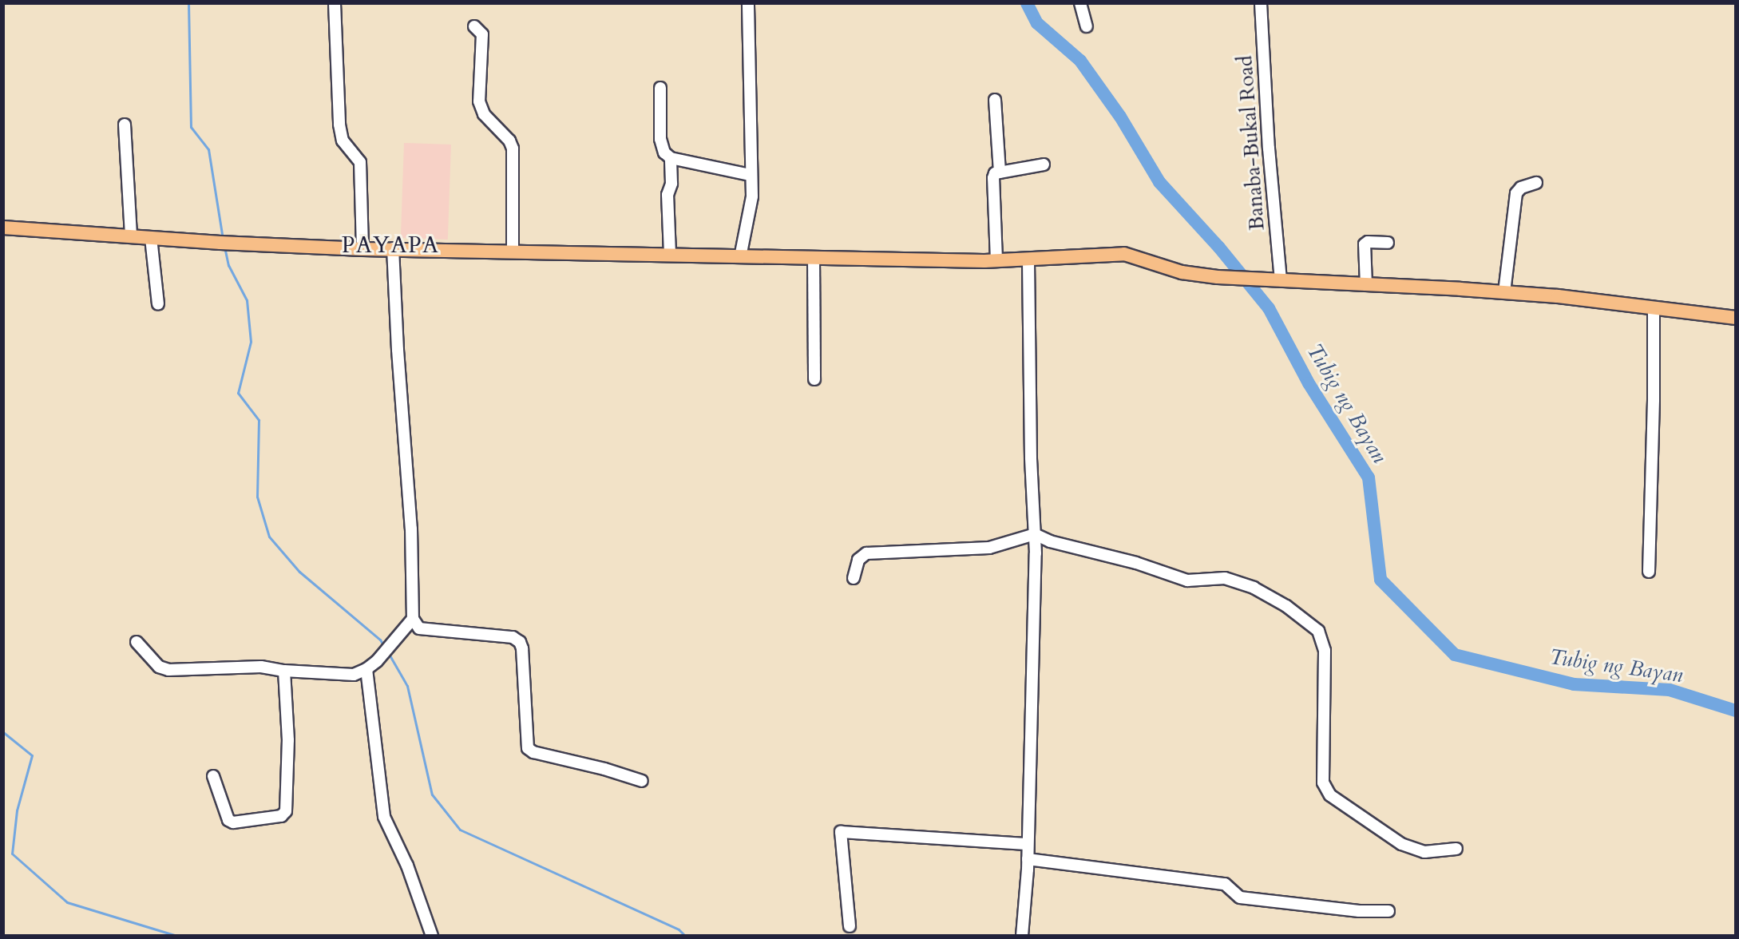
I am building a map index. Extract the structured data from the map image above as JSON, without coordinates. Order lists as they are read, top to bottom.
{
  "streets": {
    "street": ["Banaba-Bukal Road"]
  },
  "districts": ["PAYAPA"],
  "water": ["Tubig ng Bayan"]
}
